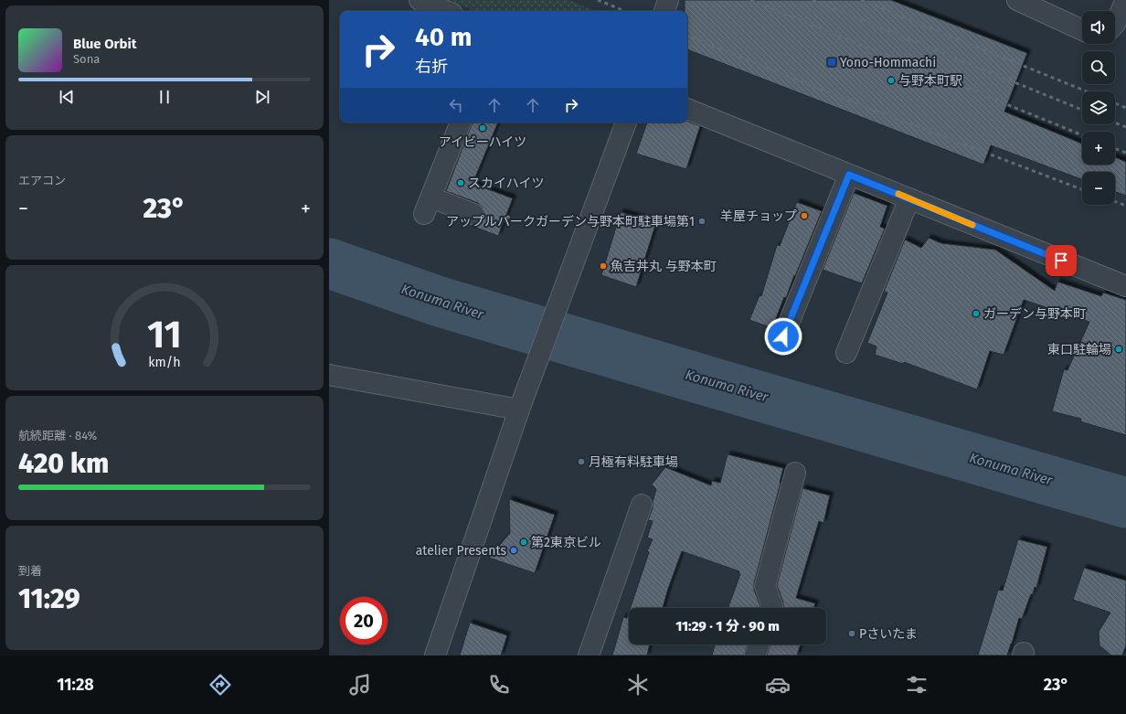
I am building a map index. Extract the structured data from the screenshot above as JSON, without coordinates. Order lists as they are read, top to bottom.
{
  "water": ["Konuma River"],
  "places": {
    "transit": ["Yono-Hommachi"],
    "other": [
      "与野本町駅",
      "アイビーハイツ",
      "スカイハイツ",
      "羊屋チョップ",
      "アップルパークガーデン与野本町駐車場第1",
      "魚吉丼丸 与野本町",
      "ガーデン与野本町",
      "東口駐輪場",
      "月極有料駐車場",
      "第2東京ビル",
      "atelier Presents",
      "Pさいたま"
    ]
  },
  "page": {
    "map_buttons": ["+", "−"],
    "turn": ["40 m", "右折"],
    "song": ["Blue Orbit", "Sona"],
    "tile": [
      "エアコン",
      ["航続距離 · 84%", "420 km"],
      ["到着", "11:29"]
    ],
    "heat": ["−", "23°", "+"],
    "limit": "20",
    "trip": "11:29 · 1 分 · 90 m",
    "tabs": ["11:28", "23°"],
    "gauge": ["11", "km/h"]
  }
}
